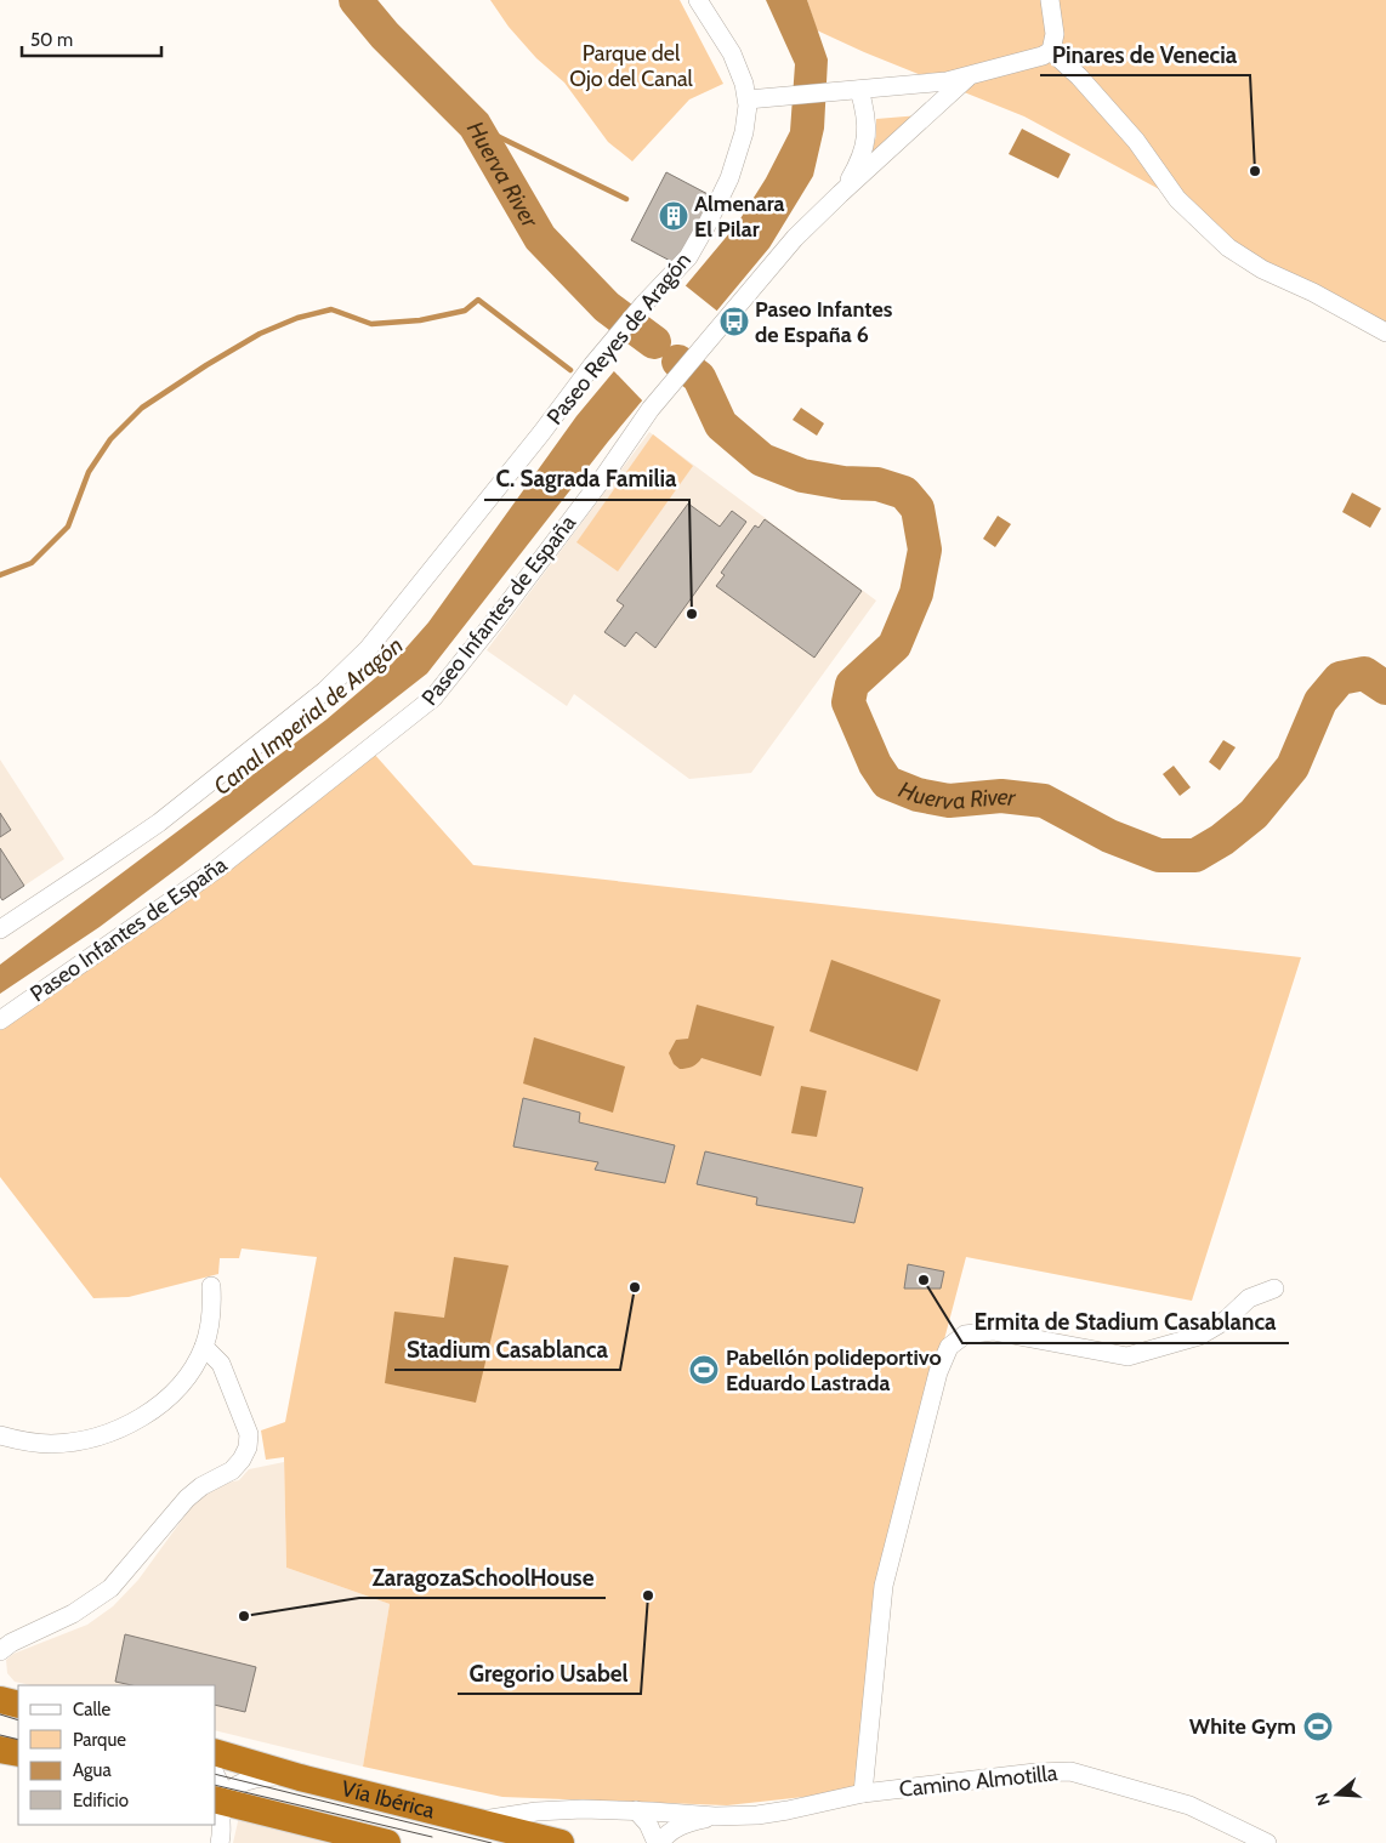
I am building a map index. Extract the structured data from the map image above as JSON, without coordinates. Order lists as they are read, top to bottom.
{
  "streets": {
    "highway": ["Vía Ibérica"],
    "street": ["Paseo Reyes de Aragón", "Paseo Infantes de España", "Camino Almotilla"]
  },
  "crossings": [
    ["Paseo Reyes de Aragón", "Paseo Infantes de España"],
    ["Camino Almotilla", "Vía Ibérica"]
  ],
  "water": ["Huerva River", "Canal Imperial de Aragón"],
  "parks": ["Parque del Ojo del Canal"],
  "places": {
    "other": [
      "Pinares de Venecia",
      "C. Sagrada Familia",
      "Ermita de Stadium Casablanca",
      "Stadium Casablanca",
      "Gregorio Usabel",
      "ZaragozaSchoolHouse"
    ],
    "building": ["Almenara El Pilar"],
    "bus stop": ["Paseo Infantes de España 6"],
    "sports": ["Pabellón polideportivo Eduardo Lastrada", "White Gym"]
  },
  "legend": [
    "Calle",
    "Parque",
    "Agua",
    "Edificio"
  ],
  "scale_bar": "50 m",
  "north": "left"
}
